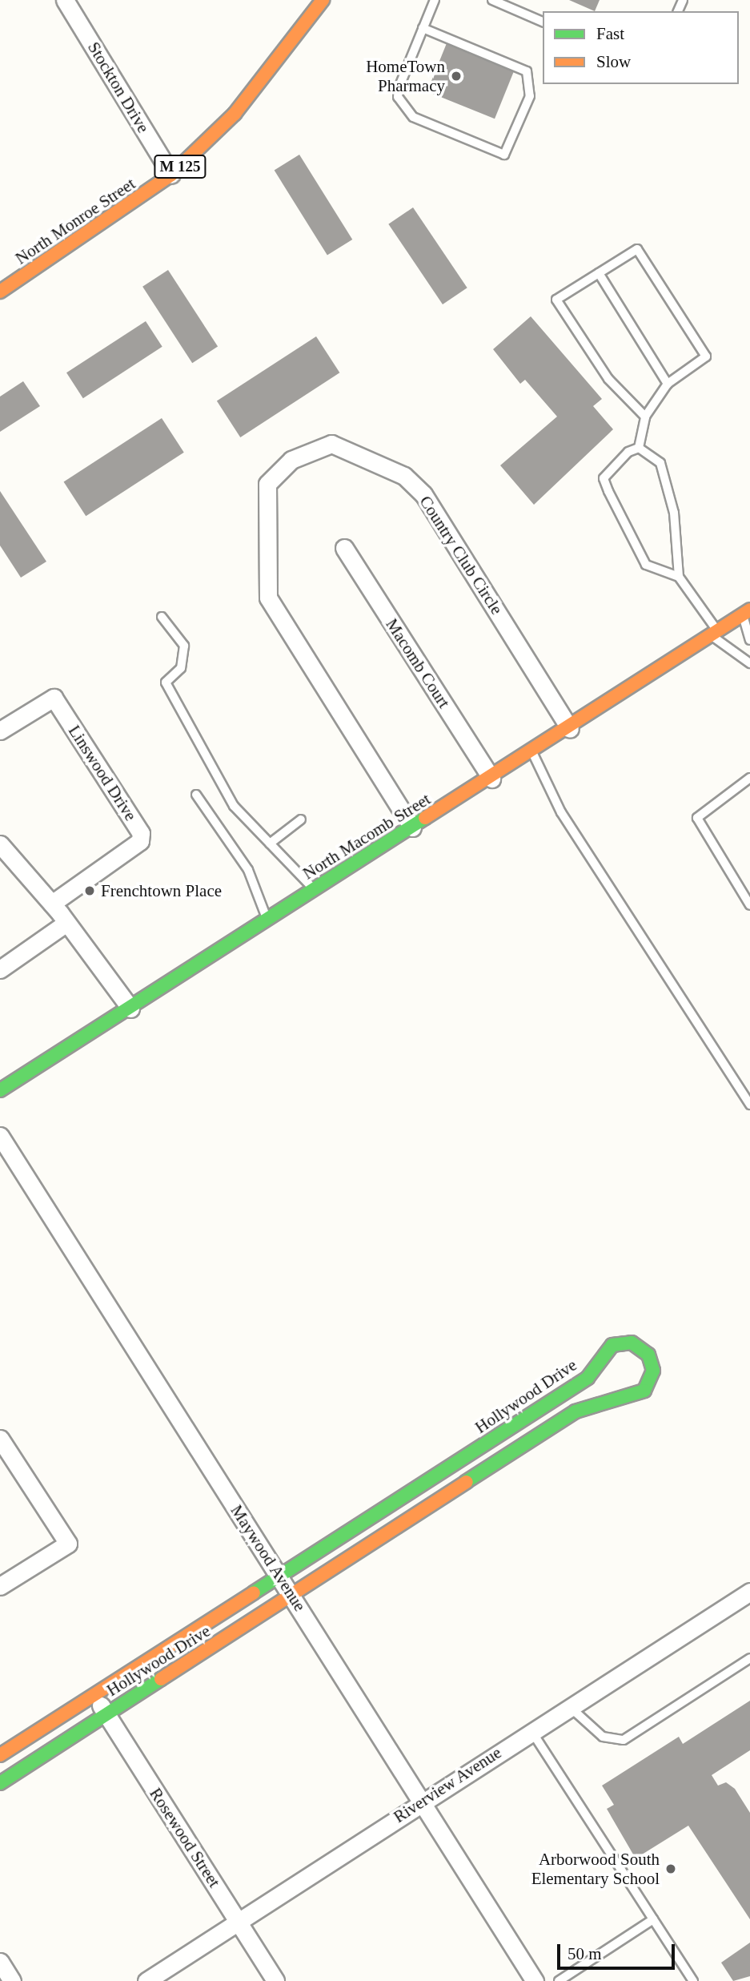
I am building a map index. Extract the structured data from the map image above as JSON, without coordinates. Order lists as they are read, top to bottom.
{
  "streets": {
    "street": [
      "Stockton Drive",
      "M 125",
      "North Monroe Street",
      "Country Club Circle",
      "Macomb Court",
      "Linswood Drive",
      "North Macomb Street",
      "Hollywood Drive",
      "Maywood Avenue",
      "Riverview Avenue",
      "Rosewood Street"
    ]
  },
  "crossings": [
    ["Stockton Drive", "North Monroe Street"],
    ["Country Club Circle", "North Macomb Street"],
    ["Macomb Court", "North Macomb Street"],
    ["Hollywood Drive", "Maywood Avenue"],
    ["Hollywood Drive", "Rosewood Street"],
    ["Maywood Avenue", "Riverview Avenue"],
    ["Riverview Avenue", "Rosewood Street"]
  ],
  "places": ["HomeTown Pharmacy", "Frenchtown Place", "Arborwood South Elementary School"],
  "legend": ["Fast", "Slow"],
  "scale_bar": "50 m"
}
